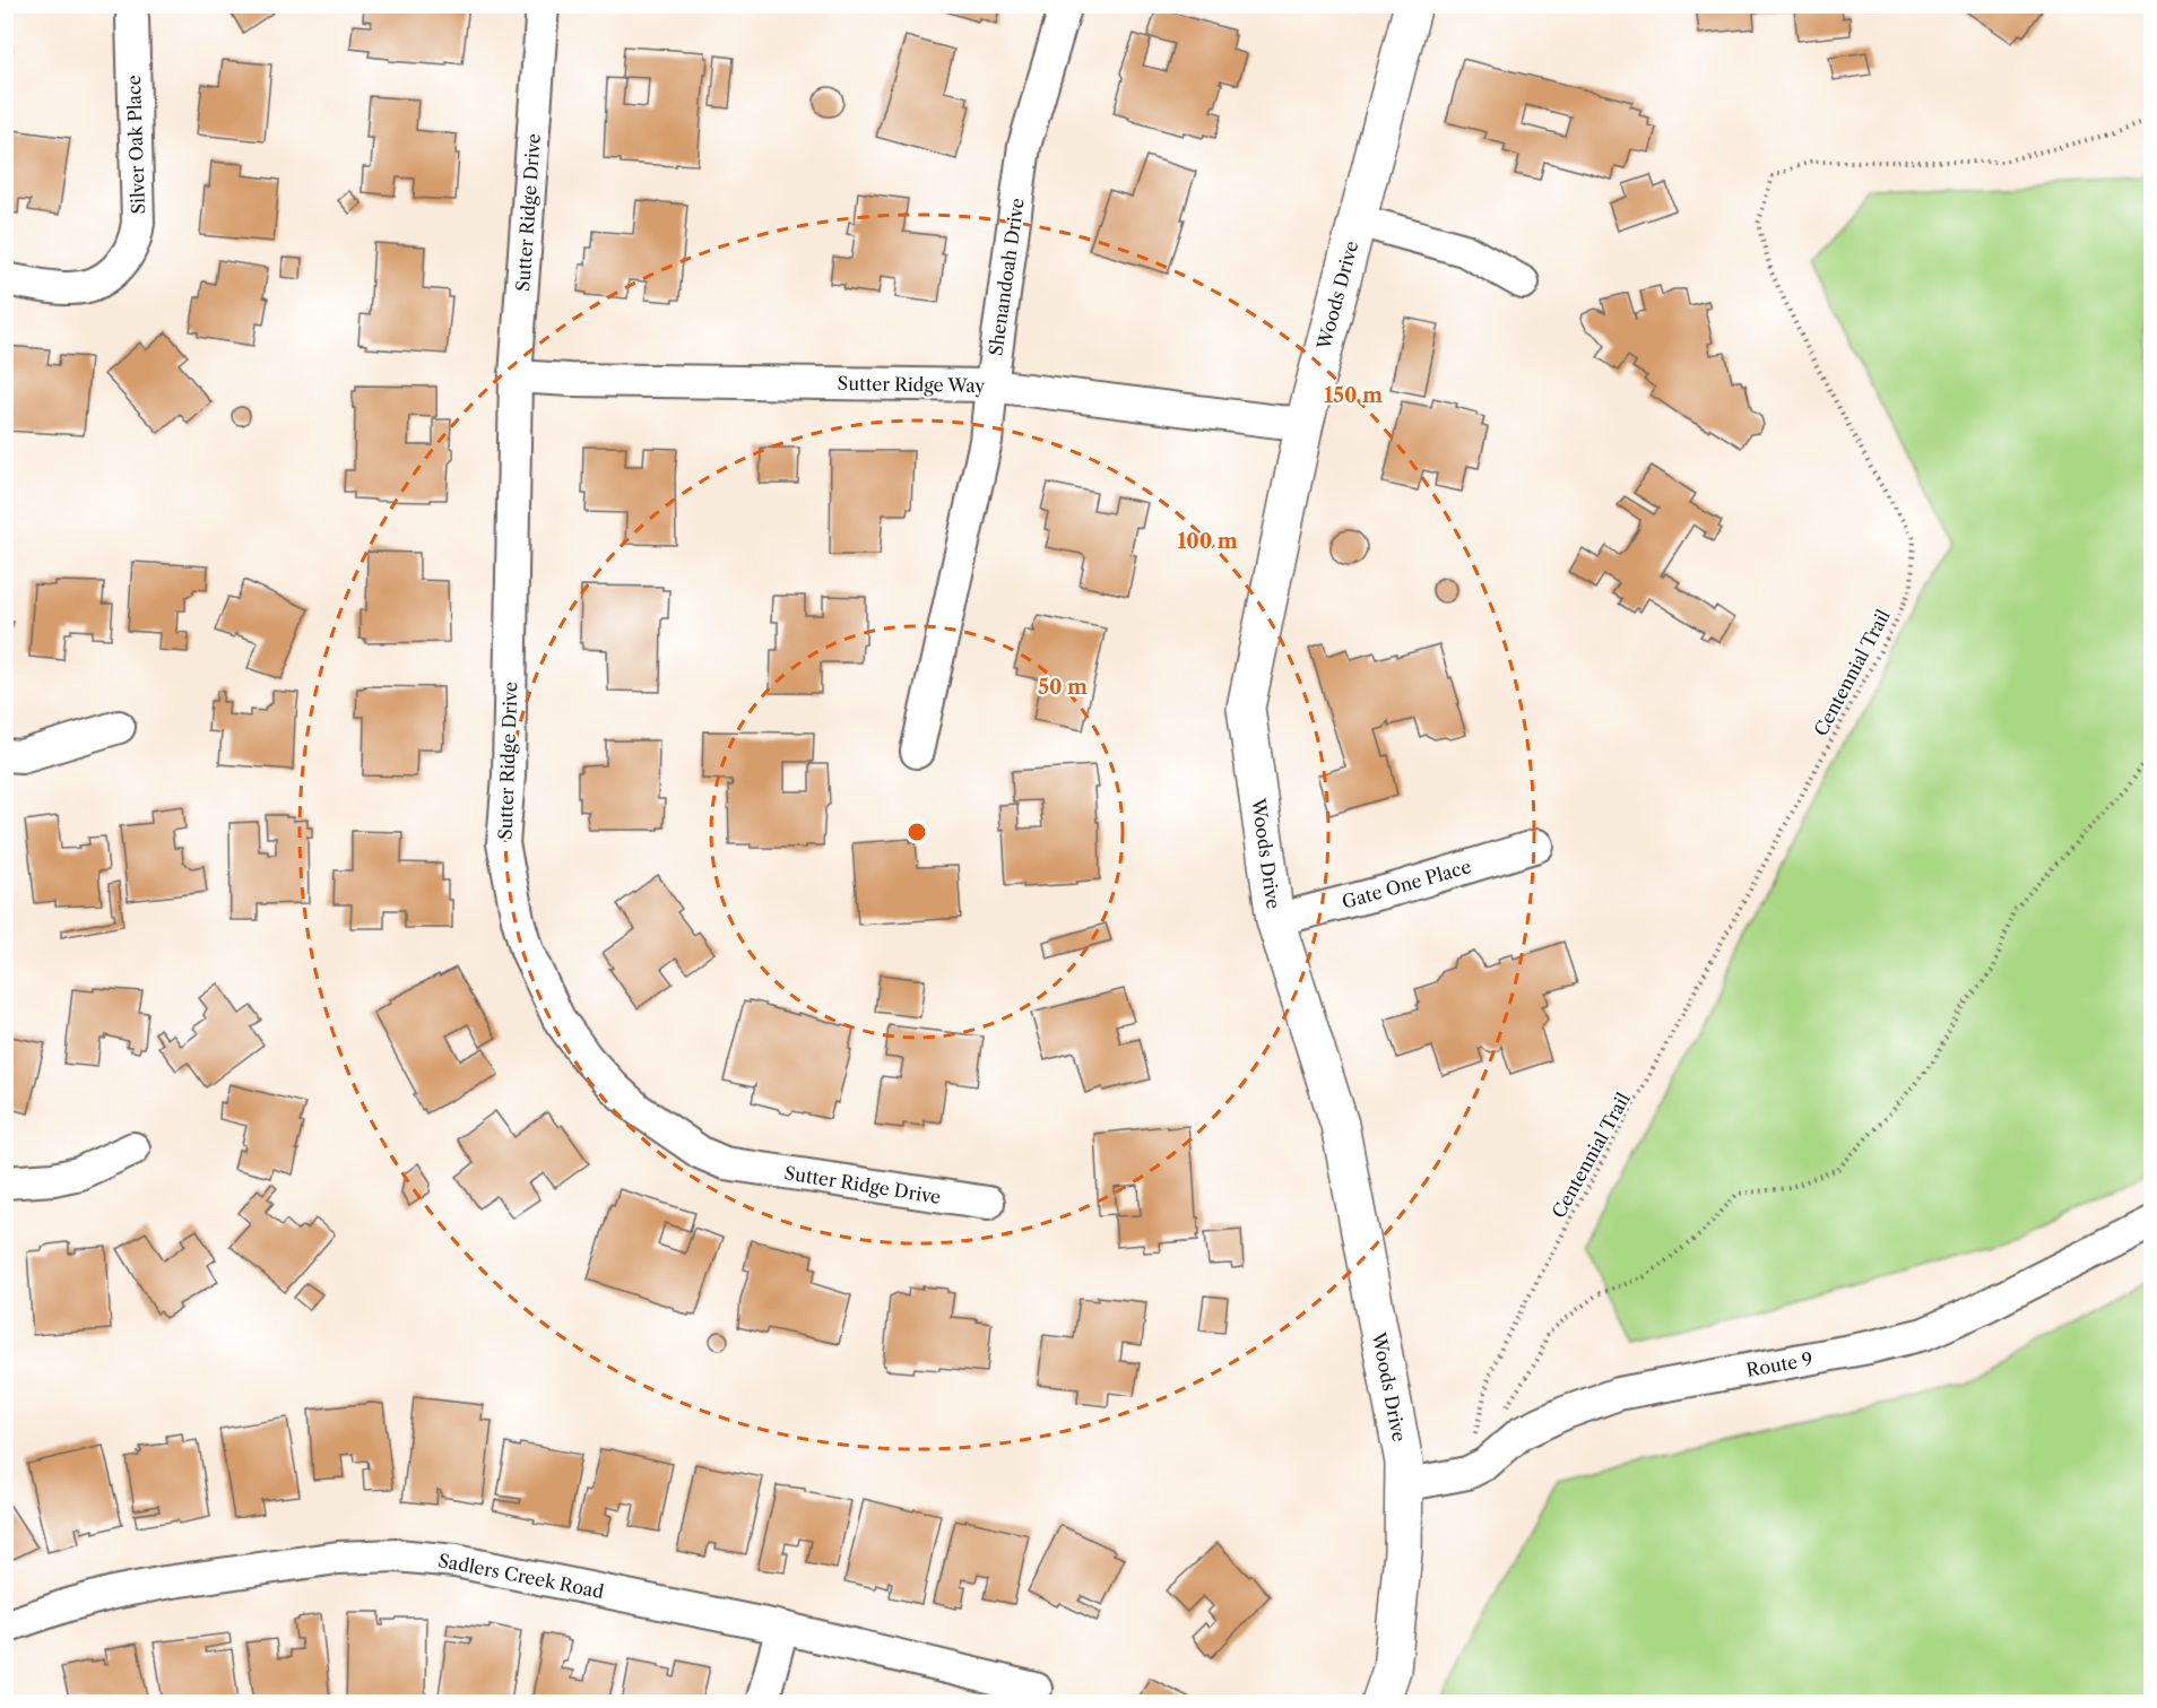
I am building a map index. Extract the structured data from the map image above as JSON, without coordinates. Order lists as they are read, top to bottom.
{
  "streets": {
    "street": [
      "Silver Oak Place",
      "Sutter Ridge Drive",
      "Shenandoah Drive",
      "Woods Drive",
      "Sutter Ridge Way",
      "Gate One Place",
      "Route 9",
      "Sadlers Creek Road"
    ],
    "path": ["Centennial Trail"]
  },
  "crossings": [
    ["Sutter Ridge Drive", "Sutter Ridge Way"],
    ["Shenandoah Drive", "Sutter Ridge Way"],
    ["Woods Drive", "Sutter Ridge Way"],
    ["Woods Drive", "Gate One Place"],
    ["Woods Drive", "Route 9"]
  ],
  "rings": ["150 m", "100 m", "50 m"]
}
